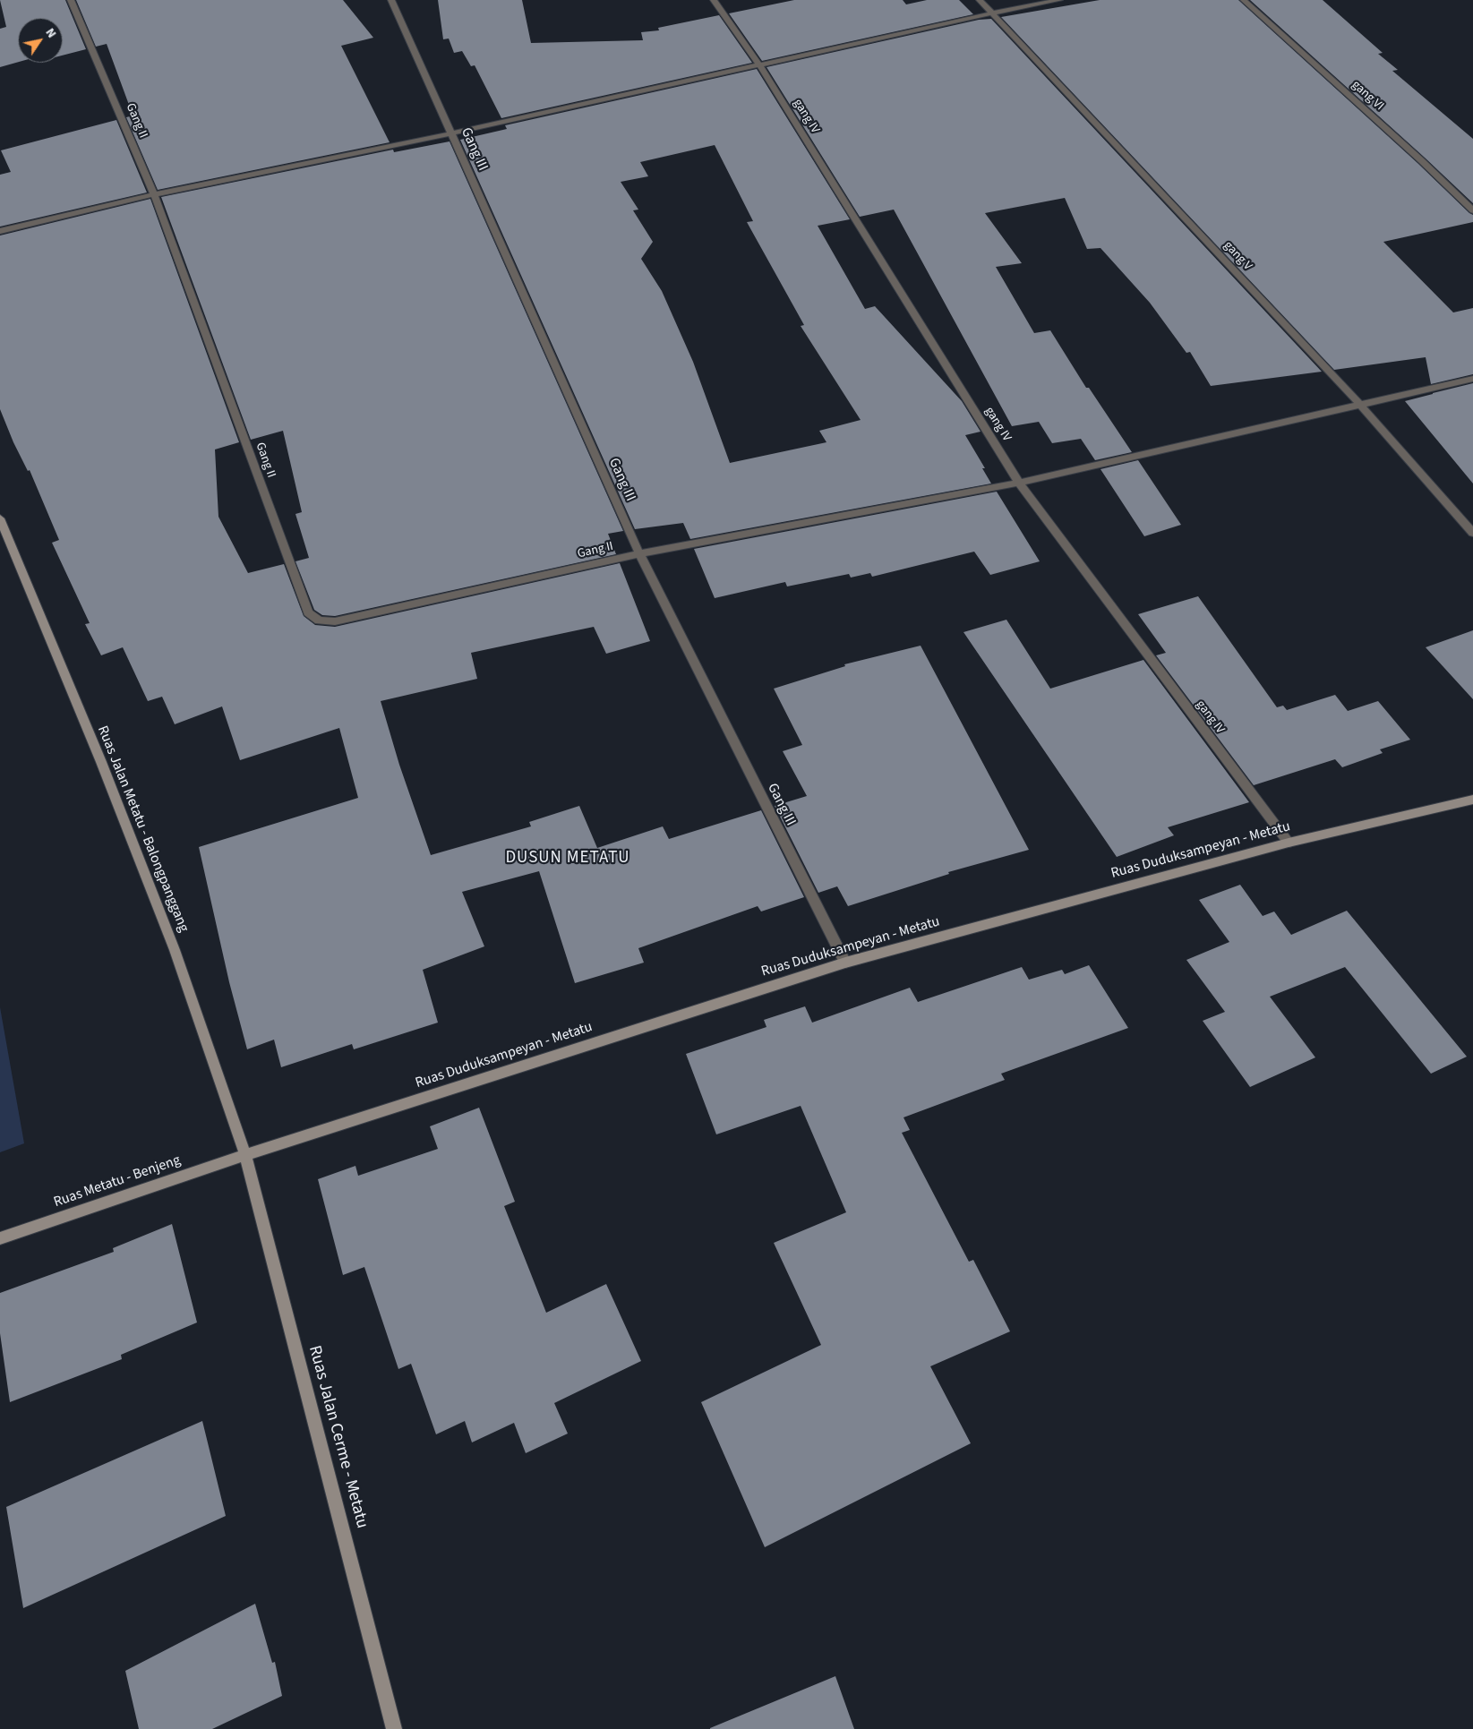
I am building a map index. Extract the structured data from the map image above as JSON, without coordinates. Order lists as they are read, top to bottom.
{
  "streets": {
    "main road": [
      "Ruas Jalan Metatu - Balongpanggang",
      "Ruas Duduksampeyan - Metatu",
      "Ruas Metatu - Benjeng",
      "Ruas Jalan Cerme - Metatu"
    ],
    "street": [
      "gang VI",
      "gang IV",
      "Gang II",
      "Gang III",
      "gang V"
    ]
  },
  "crossings": [
    ["gang IV", "Gang II"],
    ["gang IV", "Ruas Duduksampeyan - Metatu"],
    ["Gang II", "Gang III"],
    ["Gang II", "gang V"],
    ["Gang III", "Ruas Duduksampeyan - Metatu"],
    ["Ruas Jalan Metatu - Balongpanggang", "Ruas Duduksampeyan - Metatu"],
    ["Ruas Jalan Metatu - Balongpanggang", "Ruas Metatu - Benjeng"],
    ["Ruas Jalan Metatu - Balongpanggang", "Ruas Jalan Cerme - Metatu"],
    ["Ruas Duduksampeyan - Metatu", "Ruas Metatu - Benjeng"],
    ["Ruas Duduksampeyan - Metatu", "Ruas Jalan Cerme - Metatu"],
    ["Ruas Metatu - Benjeng", "Ruas Jalan Cerme - Metatu"]
  ],
  "districts": ["DUSUN METATU"],
  "north": "top right"
}
